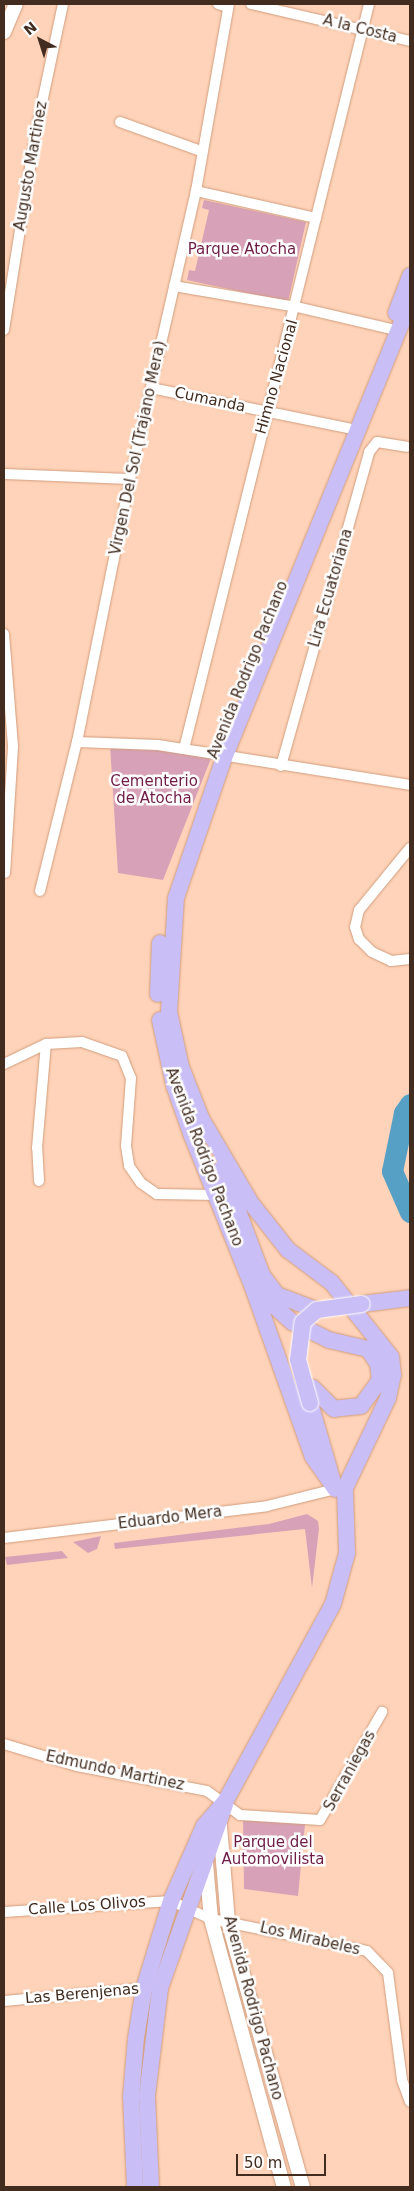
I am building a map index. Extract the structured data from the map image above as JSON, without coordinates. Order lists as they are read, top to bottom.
{
  "streets": {
    "main road": ["Avenida Rodrigo Pachano"],
    "street": [
      "A la Costa",
      "Augusto Martinez",
      "Himno Nacional",
      "Cumanda",
      "Virgen Del Sol (Trajano Mera)",
      "Lira Ecuatoriana",
      "Eduardo Mera",
      "Edmundo Martinez",
      "Serraniegas",
      "Calle Los Olivos",
      "Los Mirabeles",
      "Las Berenjenas"
    ]
  },
  "crossings": [
    ["A la Costa", "Himno Nacional"],
    ["Himno Nacional", "Cumanda"],
    ["Cumanda", "Virgen Del Sol (Trajano Mera)"],
    ["Cumanda", "Avenida Rodrigo Pachano"],
    ["Avenida Rodrigo Pachano", "Eduardo Mera"],
    ["Avenida Rodrigo Pachano", "Los Mirabeles"],
    ["Edmundo Martinez", "Serraniegas"]
  ],
  "parks": ["Parque Atocha", "Cementerio de Atocha", "Parque del Automovilista"],
  "scale_bar": "50 m",
  "north": "top left"
}
